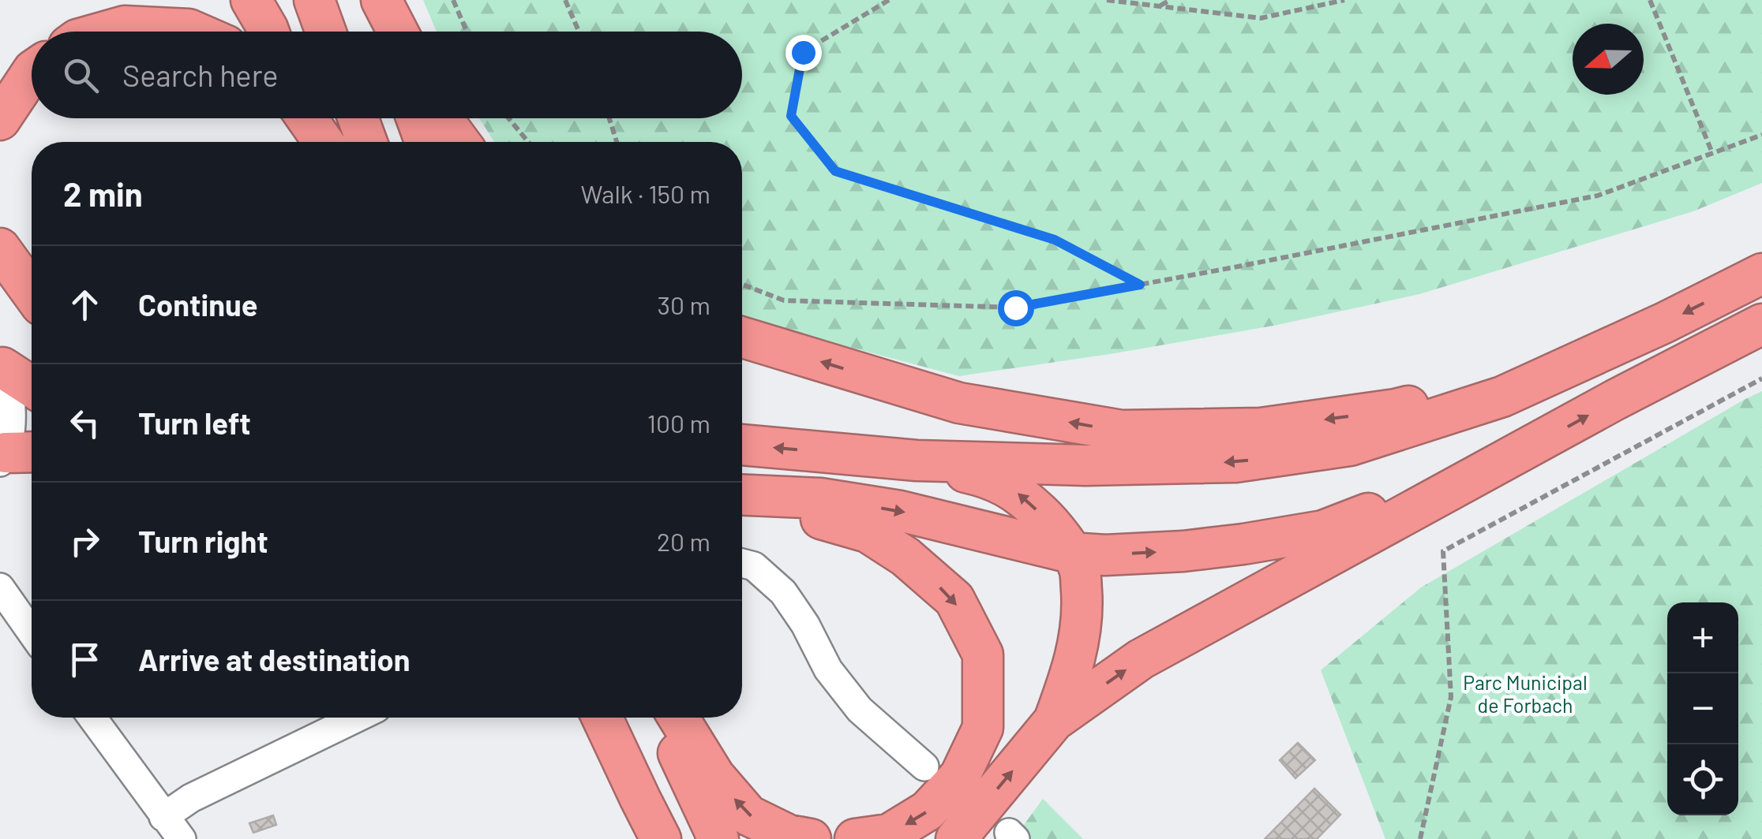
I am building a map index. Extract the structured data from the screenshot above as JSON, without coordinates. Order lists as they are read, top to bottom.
{
  "parks": ["Parc Municipal de Forbach"],
  "north": "left",
  "page": {
    "search": "Search here",
    "heading": ["2 min", "Walk · 150 m"],
    "list": [
      ["Continue", "30 m"],
      ["Turn left", "100 m"],
      ["Turn right", "20 m"],
      "Arrive at destination"
    ],
    "map_buttons": ["+", "−"]
  }
}
